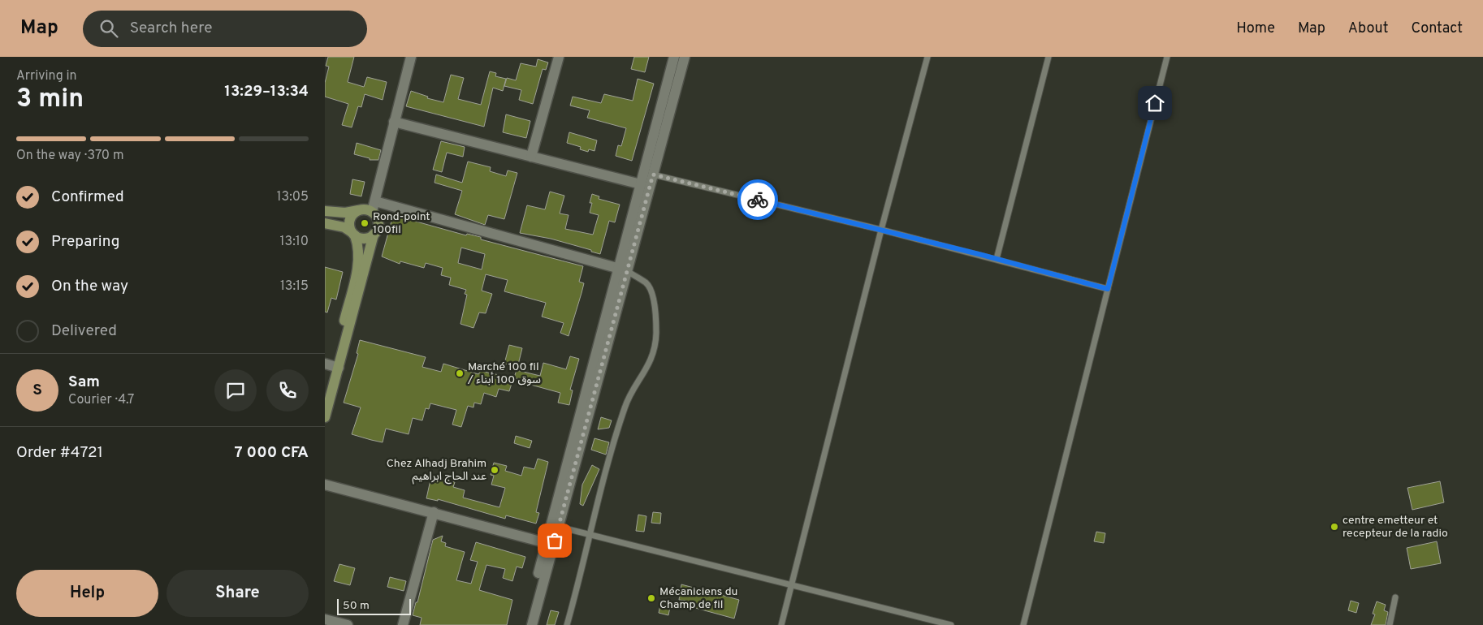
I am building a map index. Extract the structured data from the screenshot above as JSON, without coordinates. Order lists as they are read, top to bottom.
{
  "places": [
    "Rond-point 100fil",
    "Marché 100 fil / سوق 100 أبناء",
    "Chez Alhadj Brahim عند الحاج ابراهيم",
    "centre emetteur et recepteur de la radio",
    "Mécaniciens du Champ de fil"
  ],
  "scale_bar": "50 m",
  "page": {
    "header": "Map",
    "search": "Search here",
    "nav": [
      "Home",
      "Map",
      "About",
      "Contact"
    ],
    "heading": ["3 min", "Arriving in", "13:29–13:34"],
    "panel": [
      "Sam",
      "Courier · 4.7",
      "Order #4721",
      "7 000 CFA"
    ],
    "bar": "On the way · 370 m",
    "list": [
      ["Confirmed", "13:05"],
      ["Preparing", "13:10"],
      ["On the way", "13:15"],
      "Delivered"
    ],
    "round": "S",
    "buttons": ["Help", "Share"],
    "scale": "50 m"
  }
}
